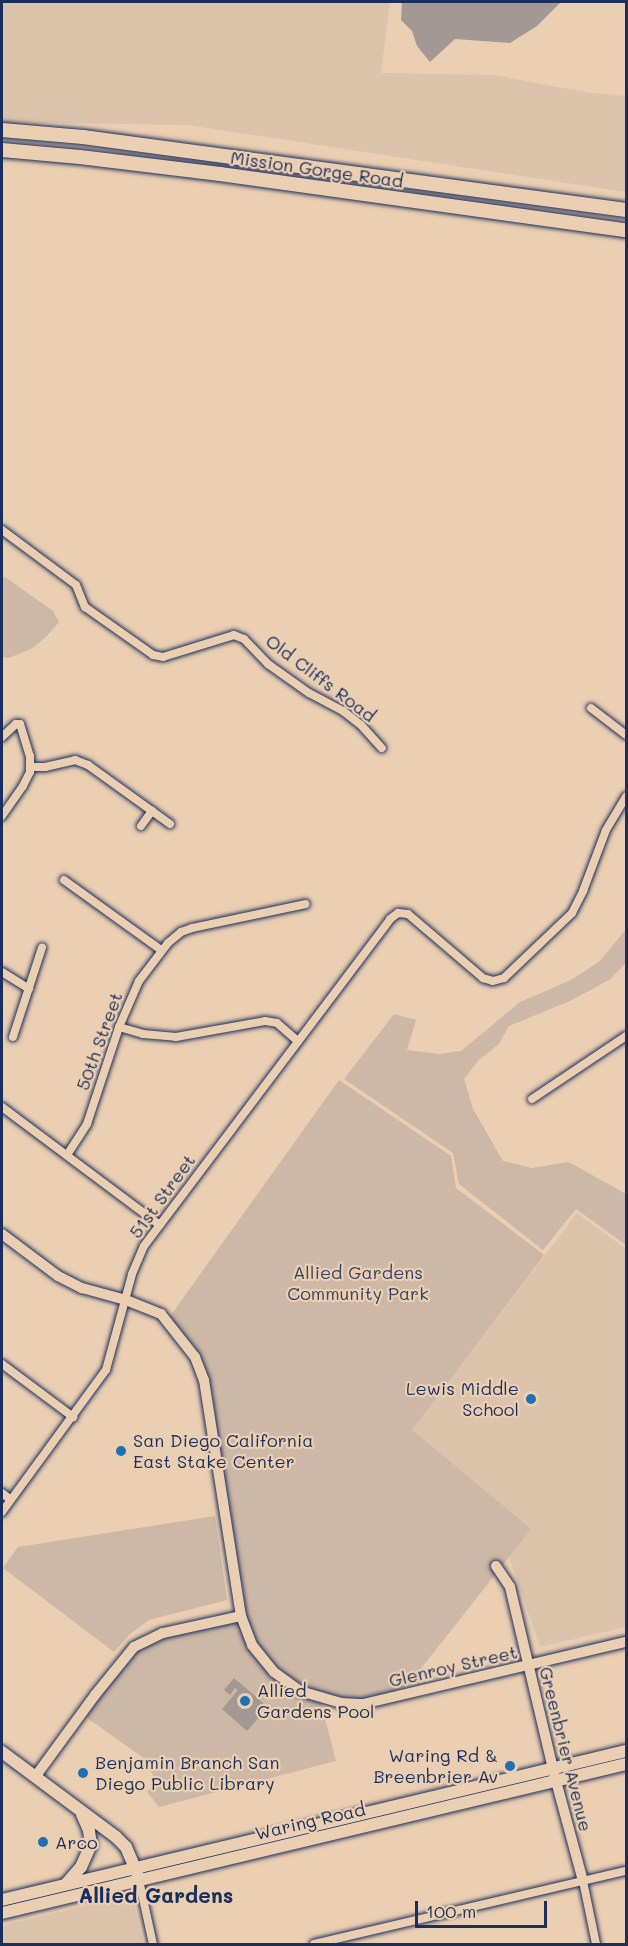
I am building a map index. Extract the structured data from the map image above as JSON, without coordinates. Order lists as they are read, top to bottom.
{
  "streets": {
    "main road": ["Mission Gorge Road", "Waring Road"],
    "street": [
      "Old Cliffs Road",
      "50th Street",
      "51st Street",
      "Glenroy Street",
      "Greenbrier Avenue"
    ]
  },
  "crossings": [
    ["Glenroy Street", "Greenbrier Avenue"],
    ["Greenbrier Avenue", "Waring Road"]
  ],
  "districts": ["Allied Gardens"],
  "parks": ["Allied Gardens Community Park"],
  "places": [
    "Lewis Middle School",
    "San Diego California East Stake Center",
    "Allied Gardens Pool",
    "Waring Rd & Breenbrier Av",
    "Benjamin Branch San Diego Public Library",
    "Arco"
  ],
  "scale_bar": "100 m"
}
